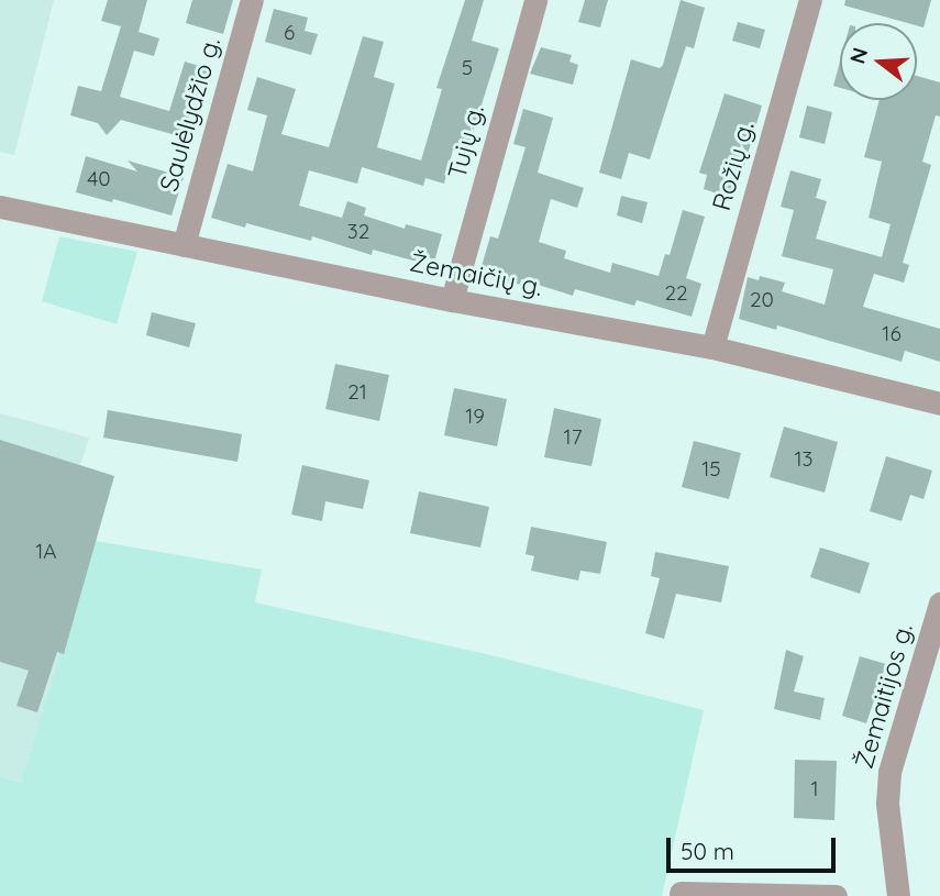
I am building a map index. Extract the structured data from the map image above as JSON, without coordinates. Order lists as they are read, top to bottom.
{
  "streets": {
    "street": [
      "Saulėlydžio g.",
      "Tujų g.",
      "Rožių g.",
      "Žemaičių g.",
      "Žemaitijos g."
    ]
  },
  "crossings": [
    ["Saulėlydžio g.", "Žemaičių g."],
    ["Tujų g.", "Žemaičių g."],
    ["Rožių g.", "Žemaičių g."]
  ],
  "house_numbers": [
    "6",
    "5",
    "40",
    "32",
    "22",
    "20",
    "16",
    "21",
    "19",
    "17",
    "13",
    "15",
    "1A",
    "1"
  ],
  "scale_bar": "50 m",
  "north": "left"
}
